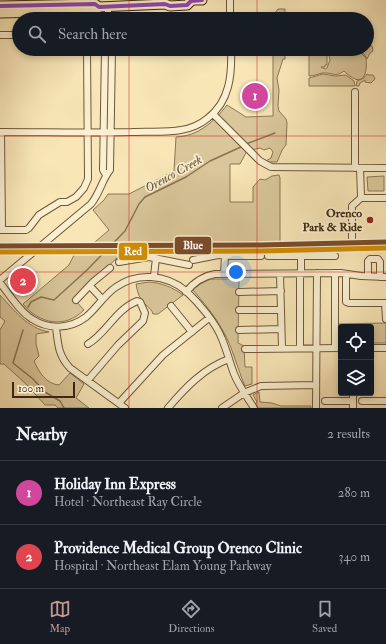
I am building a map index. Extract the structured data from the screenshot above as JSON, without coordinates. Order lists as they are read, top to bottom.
{
  "water": ["Orenco Creek"],
  "places": ["Orenco Park & Ride"],
  "lines": ["transit line Blue", "transit line Red"],
  "scale_bar": "100 m",
  "page": {
    "search": "Search here",
    "pins": ["1", "2"],
    "scale": "100 m",
    "heading": ["Nearby", "2 results"],
    "list": [
      {
        "mark": "1",
        "name": "Holiday Inn Express",
        "note": "Hotel · Northeast Ray Circle",
        "value": "280 m"
      },
      {
        "mark": "2",
        "name": "Providence Medical Group Orenco Clinic",
        "note": "Hospital · Northeast Elam Young Parkway",
        "value": "340 m"
      }
    ],
    "nav": ["Map", "Directions", "Saved"]
  }
}
